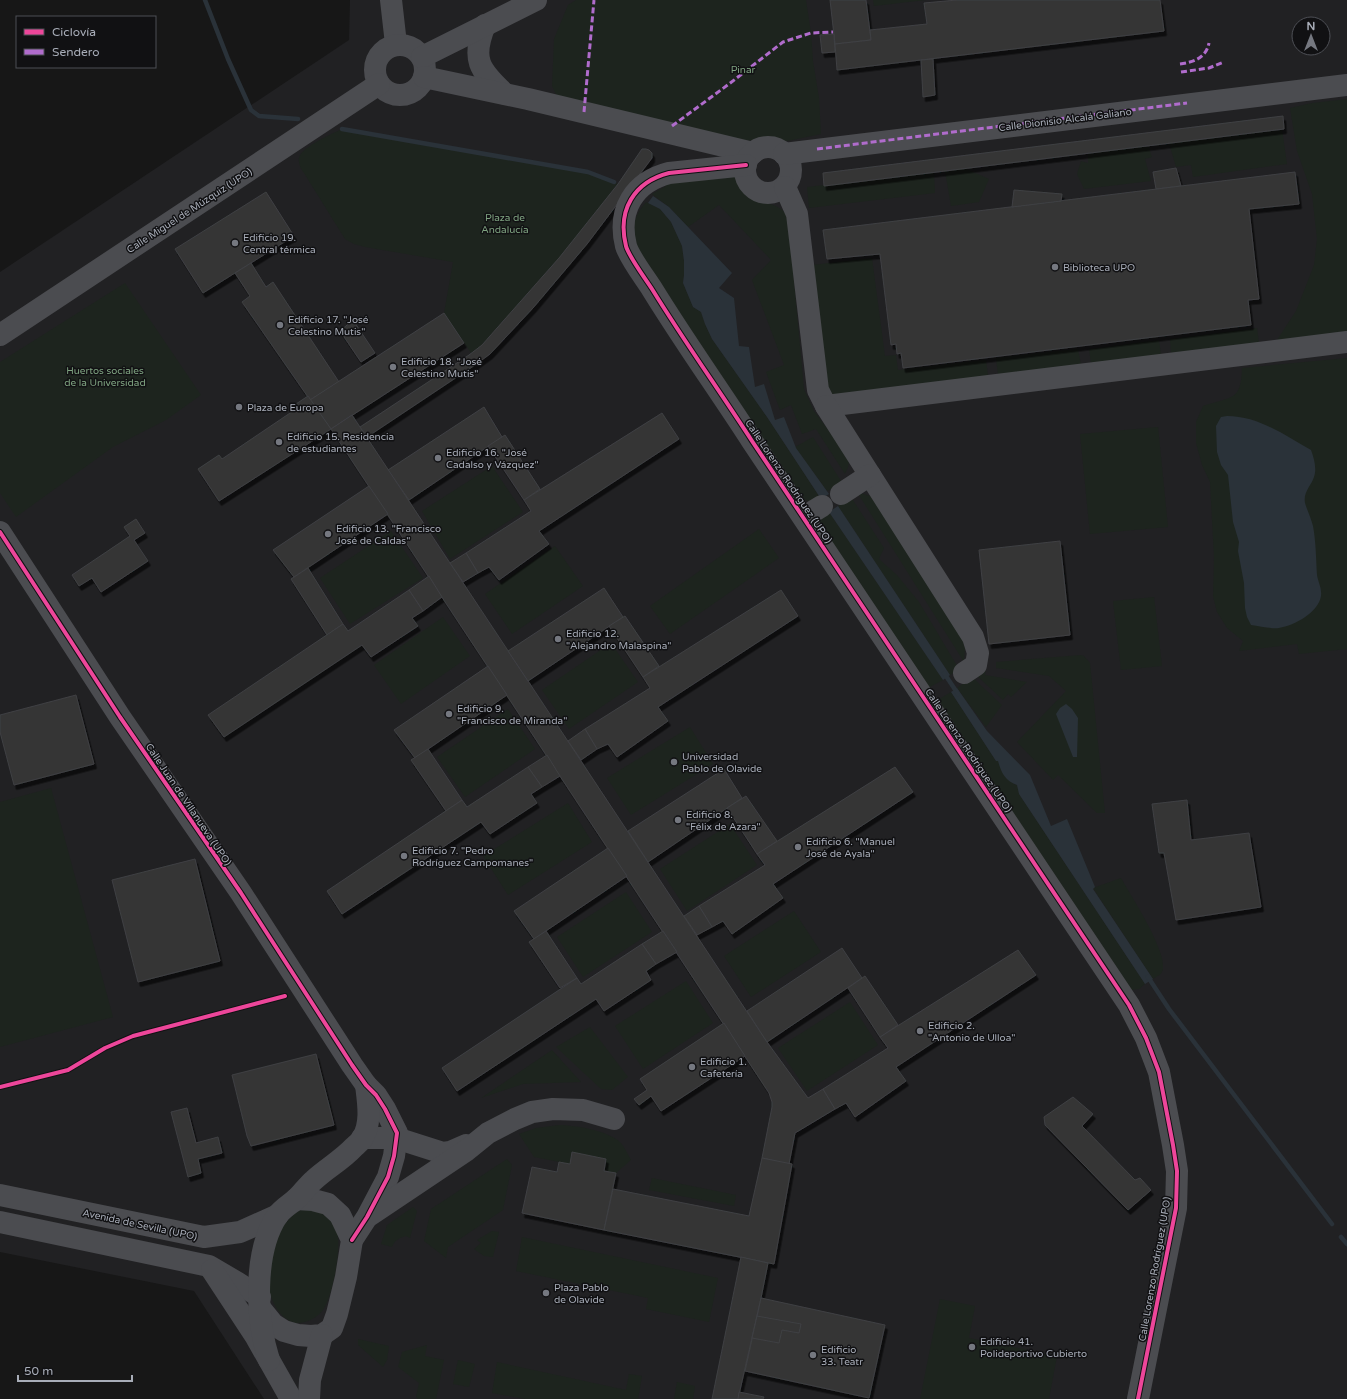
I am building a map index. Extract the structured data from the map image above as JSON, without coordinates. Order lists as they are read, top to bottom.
{
  "streets": {
    "street": [
      "Calle Dionisio Alcalá Galiano",
      "Calle Miguel de Múzquiz (UPO)",
      "Calle Lorenzo Rodríguez (UPO)",
      "Calle Juan de Villanueva (UPO)",
      "Avenida de Sevilla (UPO)"
    ]
  },
  "crossings": [
    ["Calle Dionisio Alcalá Galiano", "Calle Lorenzo Rodríguez (UPO)"]
  ],
  "parks": ["Pinar", "Plaza de Andalucía", "Huertos sociales de la Universidad"],
  "places": [
    "Edificio 19. Central térmica",
    "Biblioteca UPO",
    "Edificio 17. \"José Celestino Mutis\"",
    "Edificio 18. \"José Celestino Mutis\"",
    "Plaza de Europa",
    "Edificio 15. Residencia de estudiantes",
    "Edificio 16. \"José Cadalso y Vázquez\"",
    "Edificio 13. \"Francisco José de Caldas\"",
    "Edificio 12. \"Alejandro Malaspina\"",
    "Edificio 9. \"Francisco de Miranda\"",
    "Universidad Pablo de Olavide",
    "Edificio 8. \"Félix de Azara\"",
    "Edificio 6. \"Manuel José de Ayala\"",
    "Edificio 7. \"Pedro Rodríguez Campomanes\"",
    "Edificio 2. \"Antonio de Ulloa\"",
    "Edificio 1. Cafetería",
    "Plaza Pablo de Olavide",
    "Edificio 41. Polideportivo Cubierto",
    "Edificio 33. Teatr"
  ],
  "legend": ["Ciclovía", "Sendero"],
  "scale_bar": "50 m",
  "north": "top"
}
